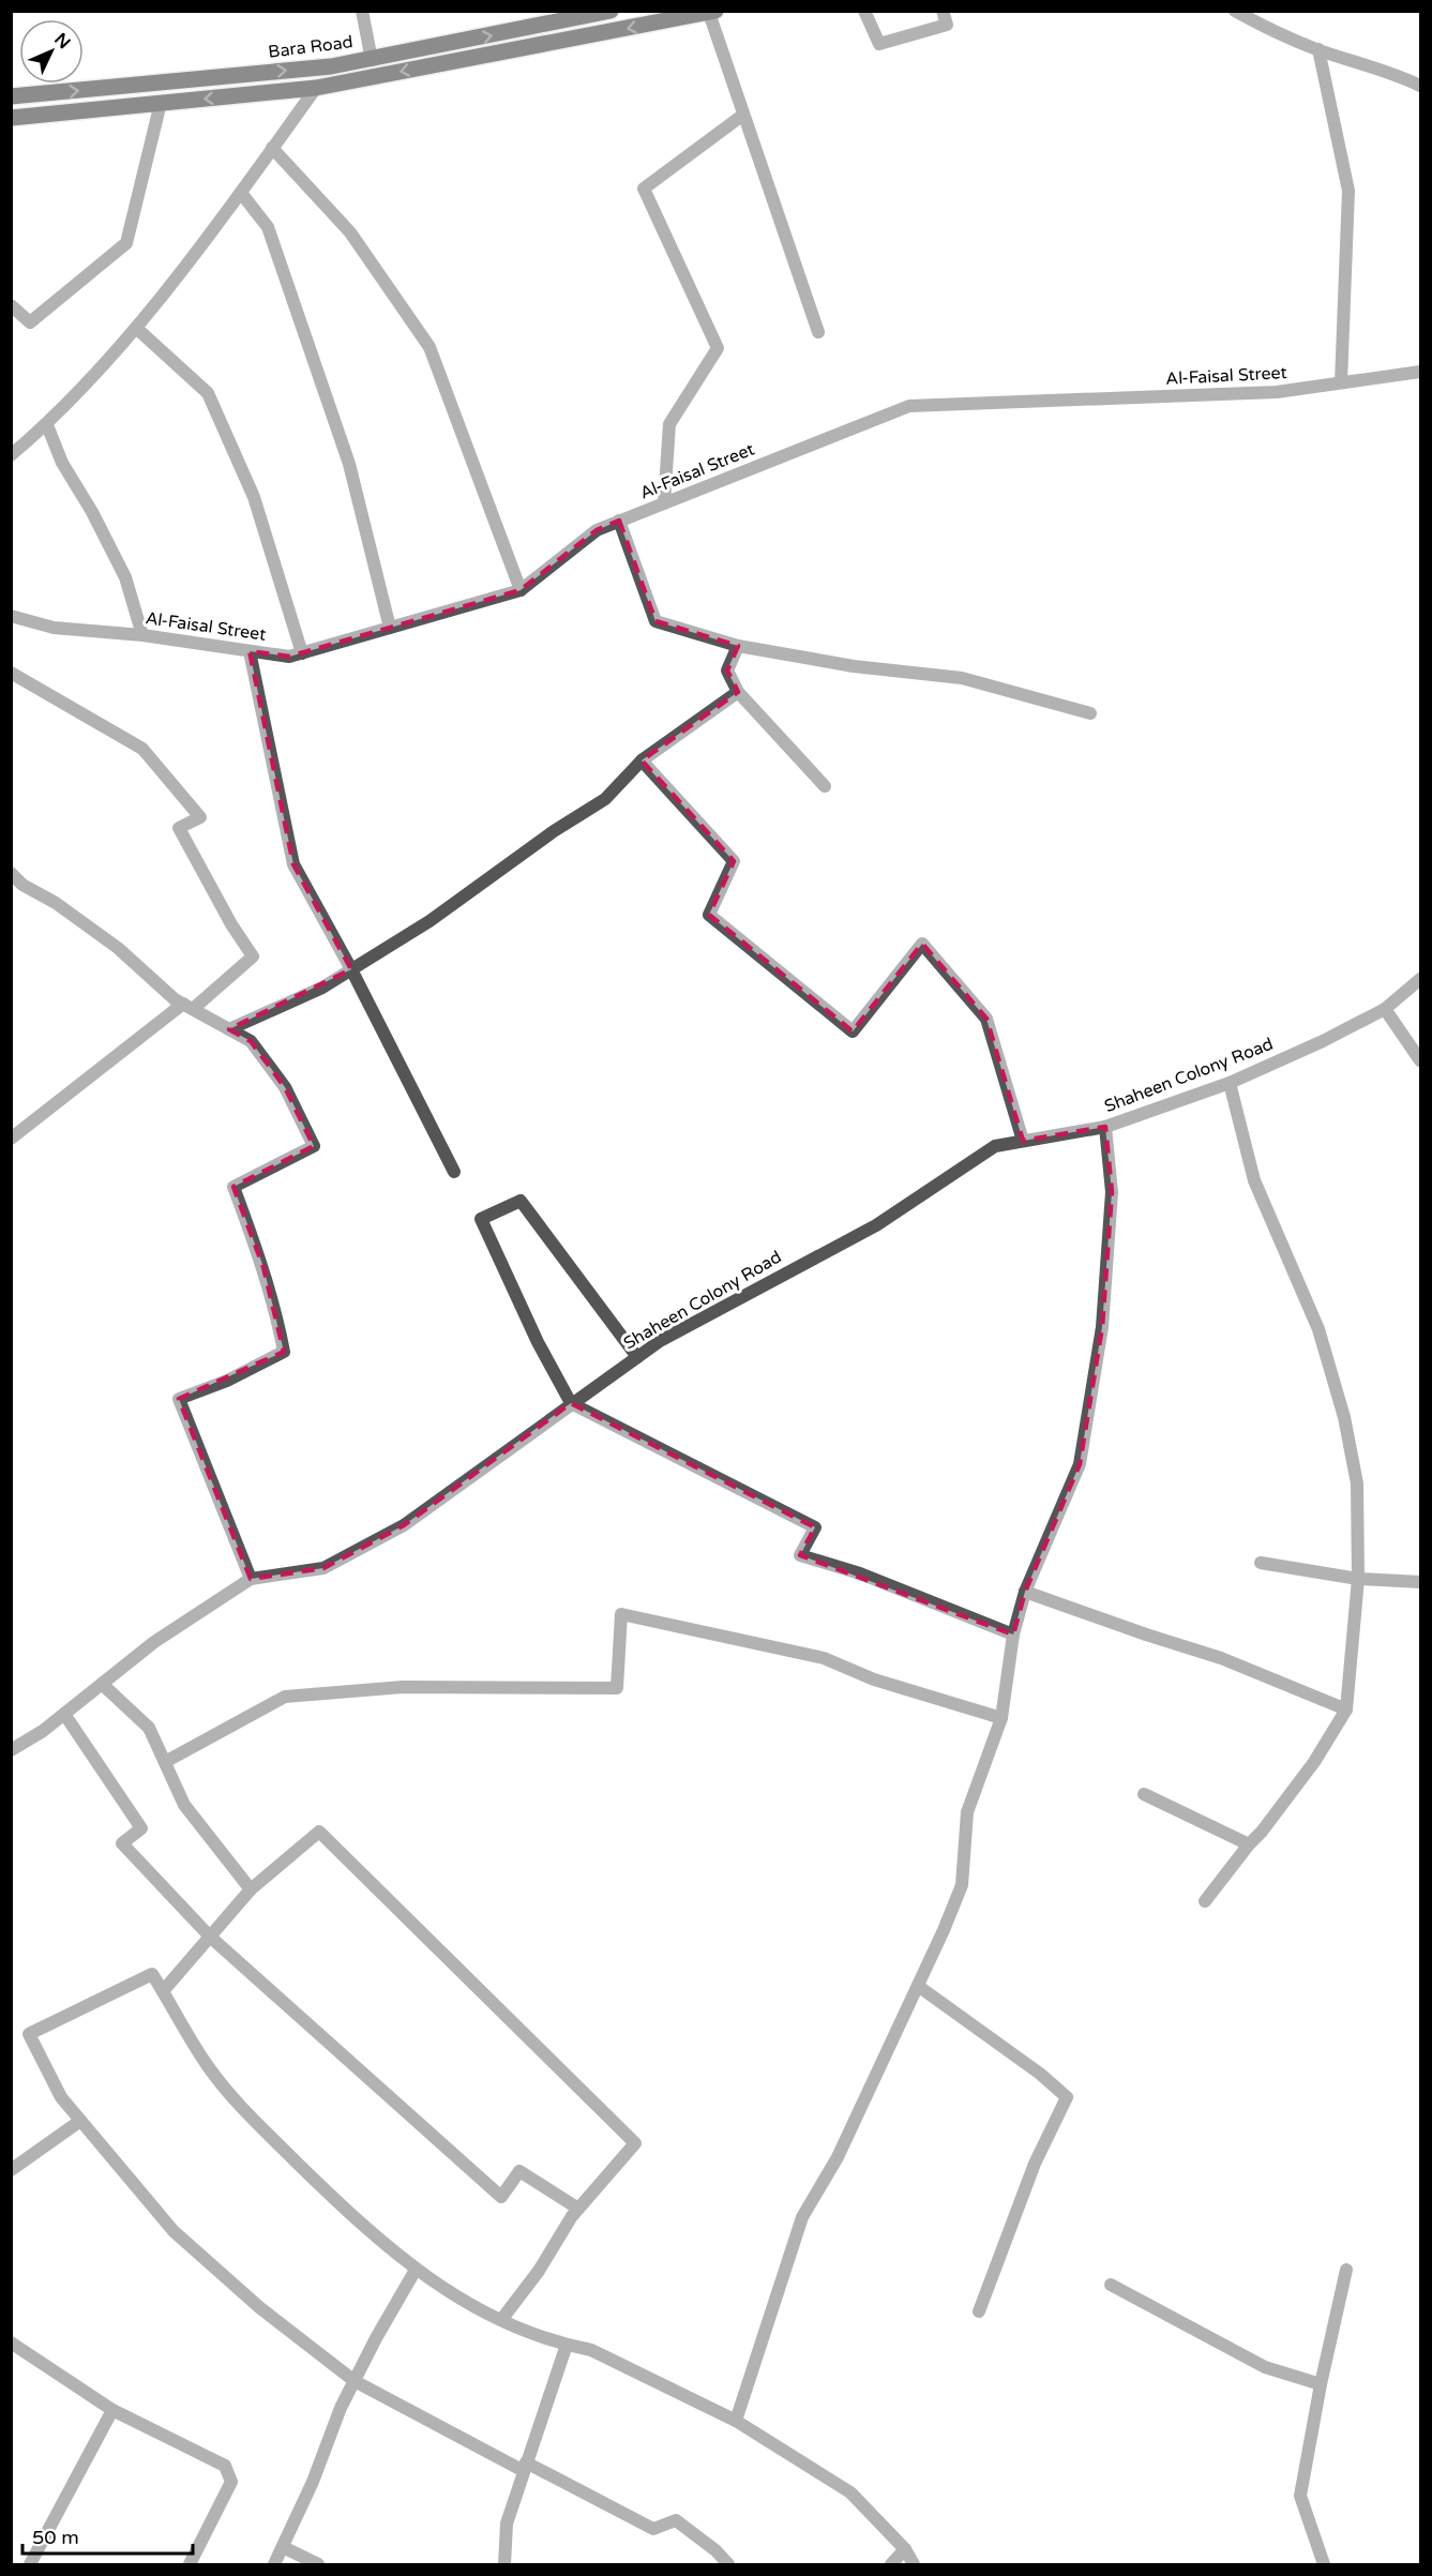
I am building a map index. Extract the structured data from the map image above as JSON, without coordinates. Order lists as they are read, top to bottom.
{
  "streets": {
    "main road": ["Bara Road"],
    "street": ["Al-Faisal Street", "Shaheen Colony Road"]
  },
  "scale_bar": "50 m",
  "north": "top right"
}
